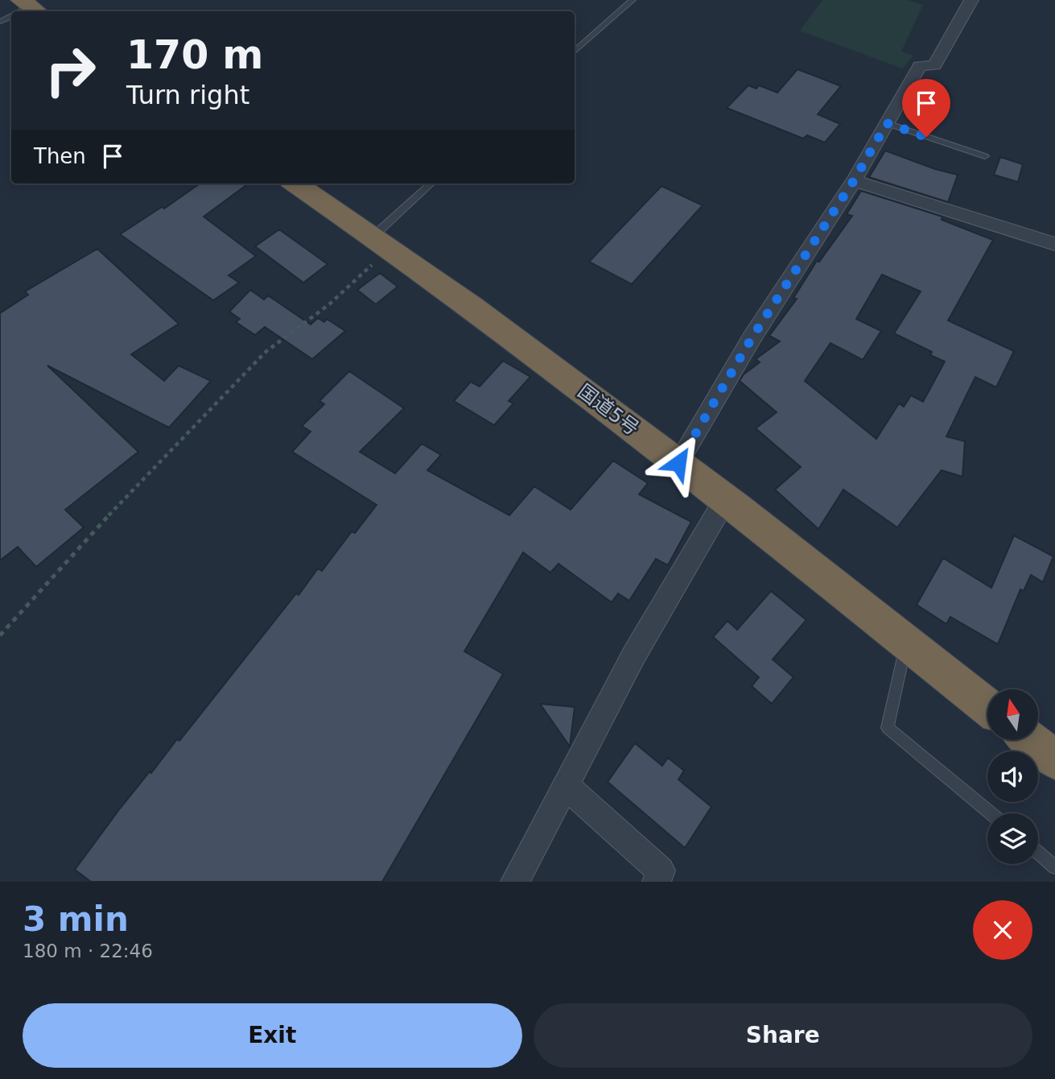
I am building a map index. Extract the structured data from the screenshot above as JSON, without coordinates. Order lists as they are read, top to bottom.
{
  "streets": {
    "highway": ["国道5号"]
  },
  "north": "top",
  "page": {
    "turn": ["170 m", "Turn right"],
    "then": "Then",
    "heading": ["3 min", "180 m · 22:46"],
    "buttons": ["Exit", "Share"]
  }
}
